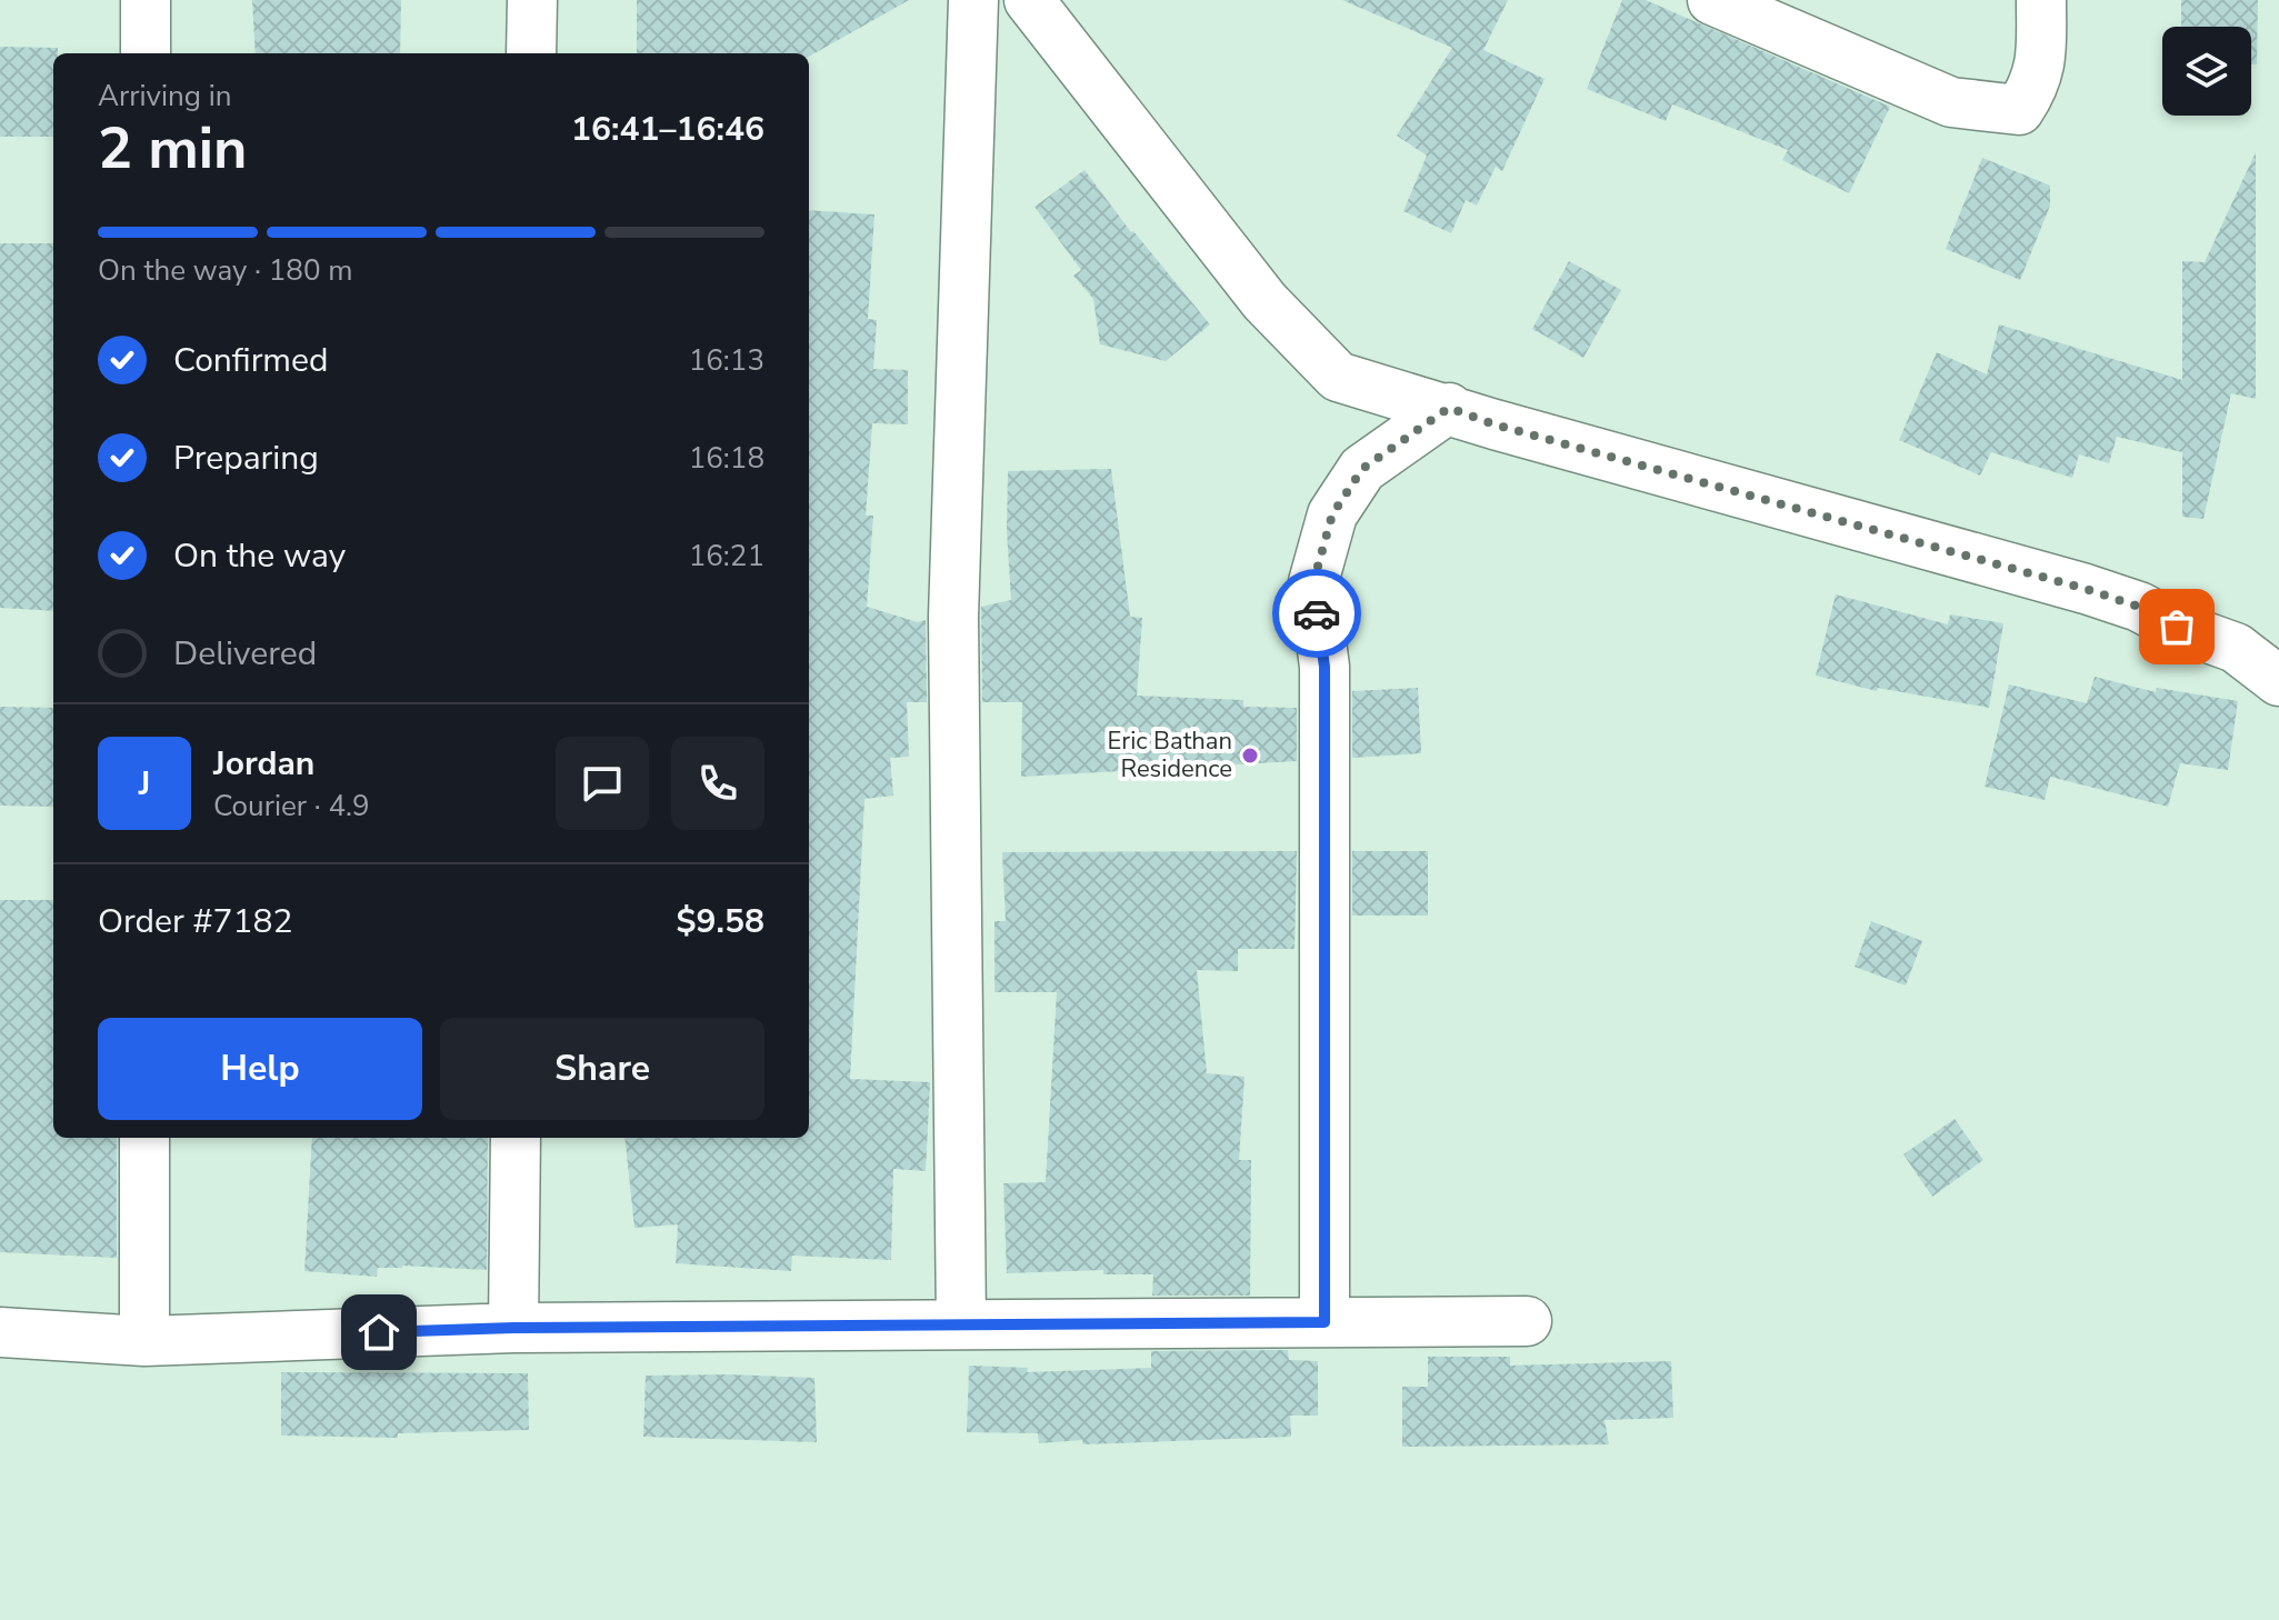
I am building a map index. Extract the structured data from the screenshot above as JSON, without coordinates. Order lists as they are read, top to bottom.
{
  "places": ["Eric Bathan Residence"],
  "page": {
    "heading": ["2 min", "Arriving in", "16:41–16:46"],
    "panel": [
      "Jordan",
      "Courier · 4.9",
      "Order #7182",
      "$9.58"
    ],
    "bar": "On the way · 180 m",
    "list": [
      ["Confirmed", "16:13"],
      ["Preparing", "16:18"],
      ["On the way", "16:21"],
      "Delivered"
    ],
    "round": "J",
    "buttons": ["Help", "Share"]
  }
}
